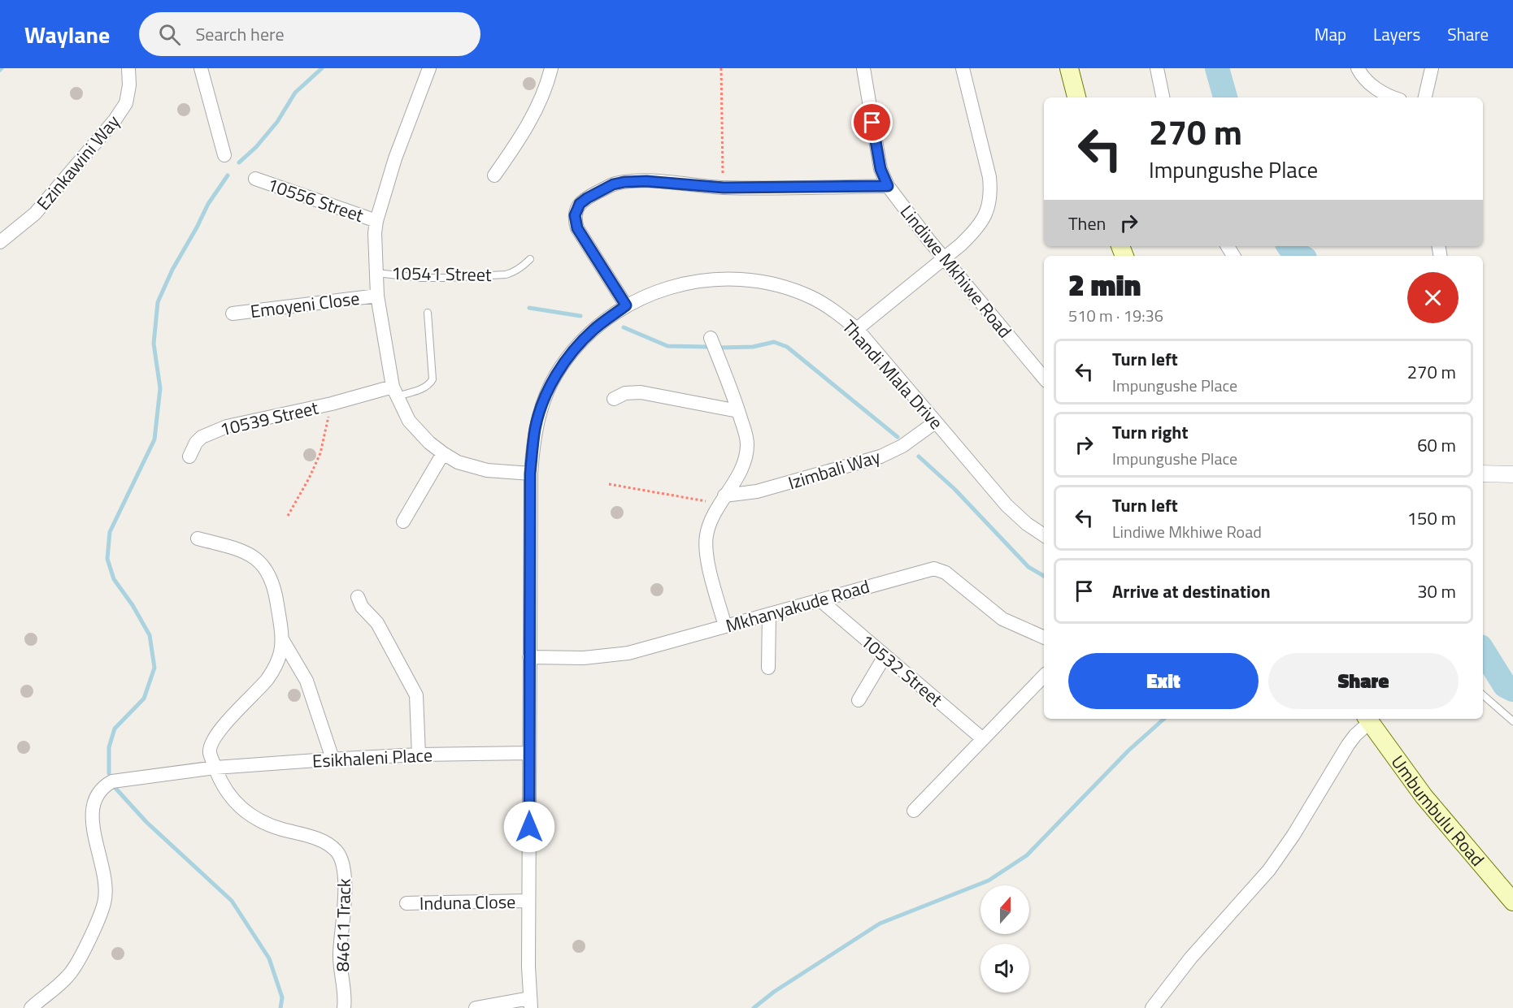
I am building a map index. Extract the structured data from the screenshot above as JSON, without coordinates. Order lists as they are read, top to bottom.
{
  "streets": {
    "main road": ["Umbumbulu Road"],
    "street": [
      "Ezinkawini Way",
      "10556 Street",
      "Lindiwe Mkhiwe Road",
      "Emoyeni Close",
      "Thandi Mlala Drive",
      "10539 Street",
      "Izimbali Way",
      "Mkhanyakude Road",
      "10532 Street",
      "Esikhaleni Place",
      "Induna Close",
      "84611 Track"
    ],
    "lane": ["10541 Street"]
  },
  "crossings": [
    ["Thandi Mlala Drive", "Izimbali Way"],
    ["Thandi Mlala Drive", "Mkhanyakude Road"],
    ["Thandi Mlala Drive", "Esikhaleni Place"],
    ["Thandi Mlala Drive", "Induna Close"],
    ["Mkhanyakude Road", "10532 Street"],
    ["Esikhaleni Place", "84611 Track"]
  ],
  "north": "top",
  "page": {
    "header": "Waylane",
    "search": "Search here",
    "nav": ["Map", "Layers", "Share"],
    "turn": ["270 m", "Impungushe Place"],
    "then": "Then",
    "heading": ["2 min", "510 m · 19:36"],
    "list": [
      {
        "name": "Turn left",
        "note": "Impungushe Place",
        "value": "270 m"
      },
      {
        "name": "Turn right",
        "note": "Impungushe Place",
        "value": "60 m"
      },
      {
        "name": "Turn left",
        "note": "Lindiwe Mkhiwe Road",
        "value": "150 m"
      },
      {
        "name": "Arrive at destination",
        "value": "30 m"
      }
    ],
    "buttons": ["Exit", "Share"]
  }
}
